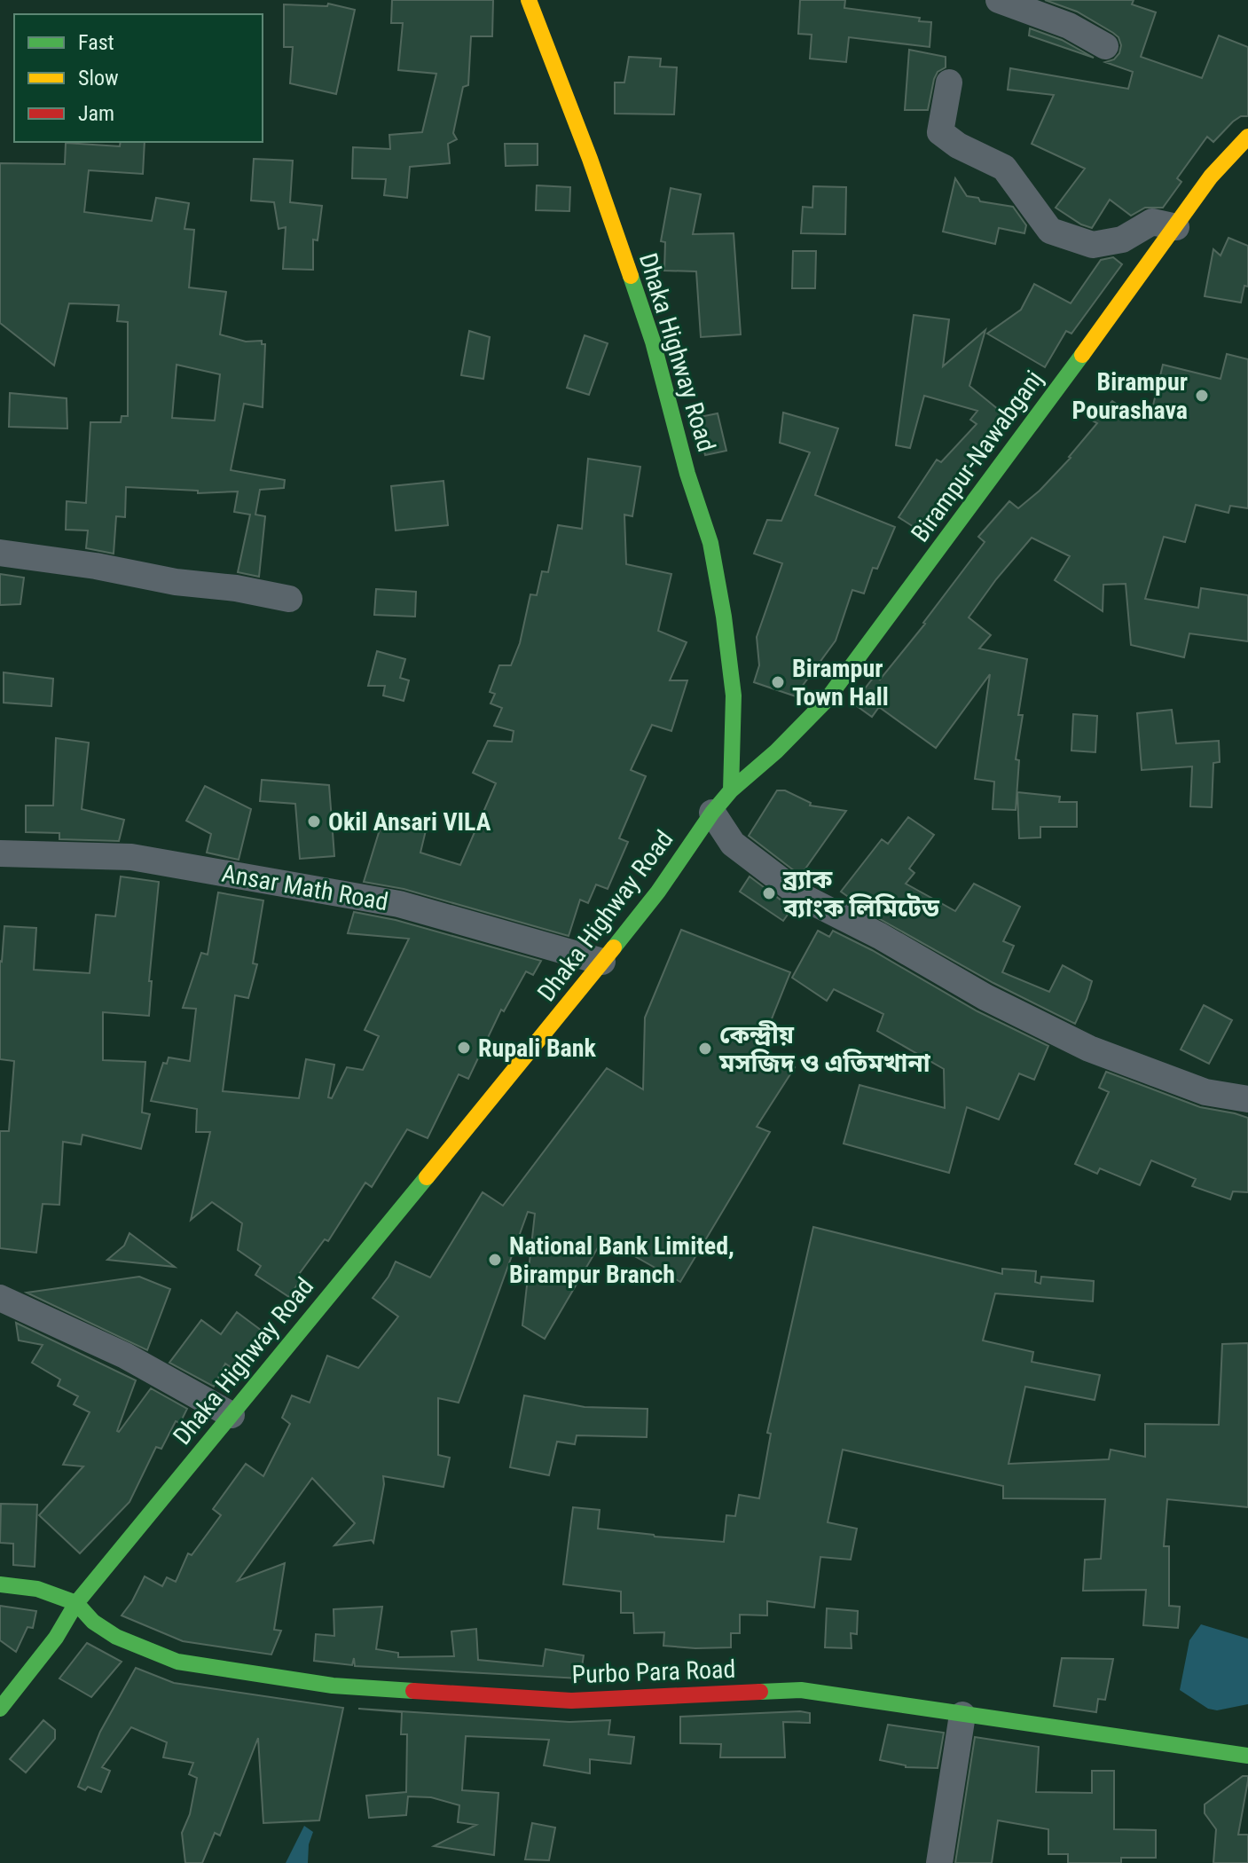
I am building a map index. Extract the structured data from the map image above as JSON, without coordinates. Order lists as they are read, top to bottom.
{
  "streets": {
    "main road": ["Dhaka Highway Road", "Birampur-Nawabganj", "Purbo Para Road"],
    "street": ["Ansar Math Road"]
  },
  "crossings": [
    ["Dhaka Highway Road", "Birampur-Nawabganj"],
    ["Dhaka Highway Road", "Ansar Math Road"],
    ["Dhaka Highway Road", "Purbo Para Road"]
  ],
  "places": [
    "Birampur Pourashava",
    "Birampur Town Hall",
    "Okil Ansari VILA",
    "ব্র্যাক ব্যাংক লিমিটেড",
    "Rupali Bank",
    "কেন্দ্রীয় মসজিদ ও এতিমখানা",
    "National Bank Limited, Birampur Branch"
  ],
  "legend": ["Fast", "Slow", "Jam"]
}
